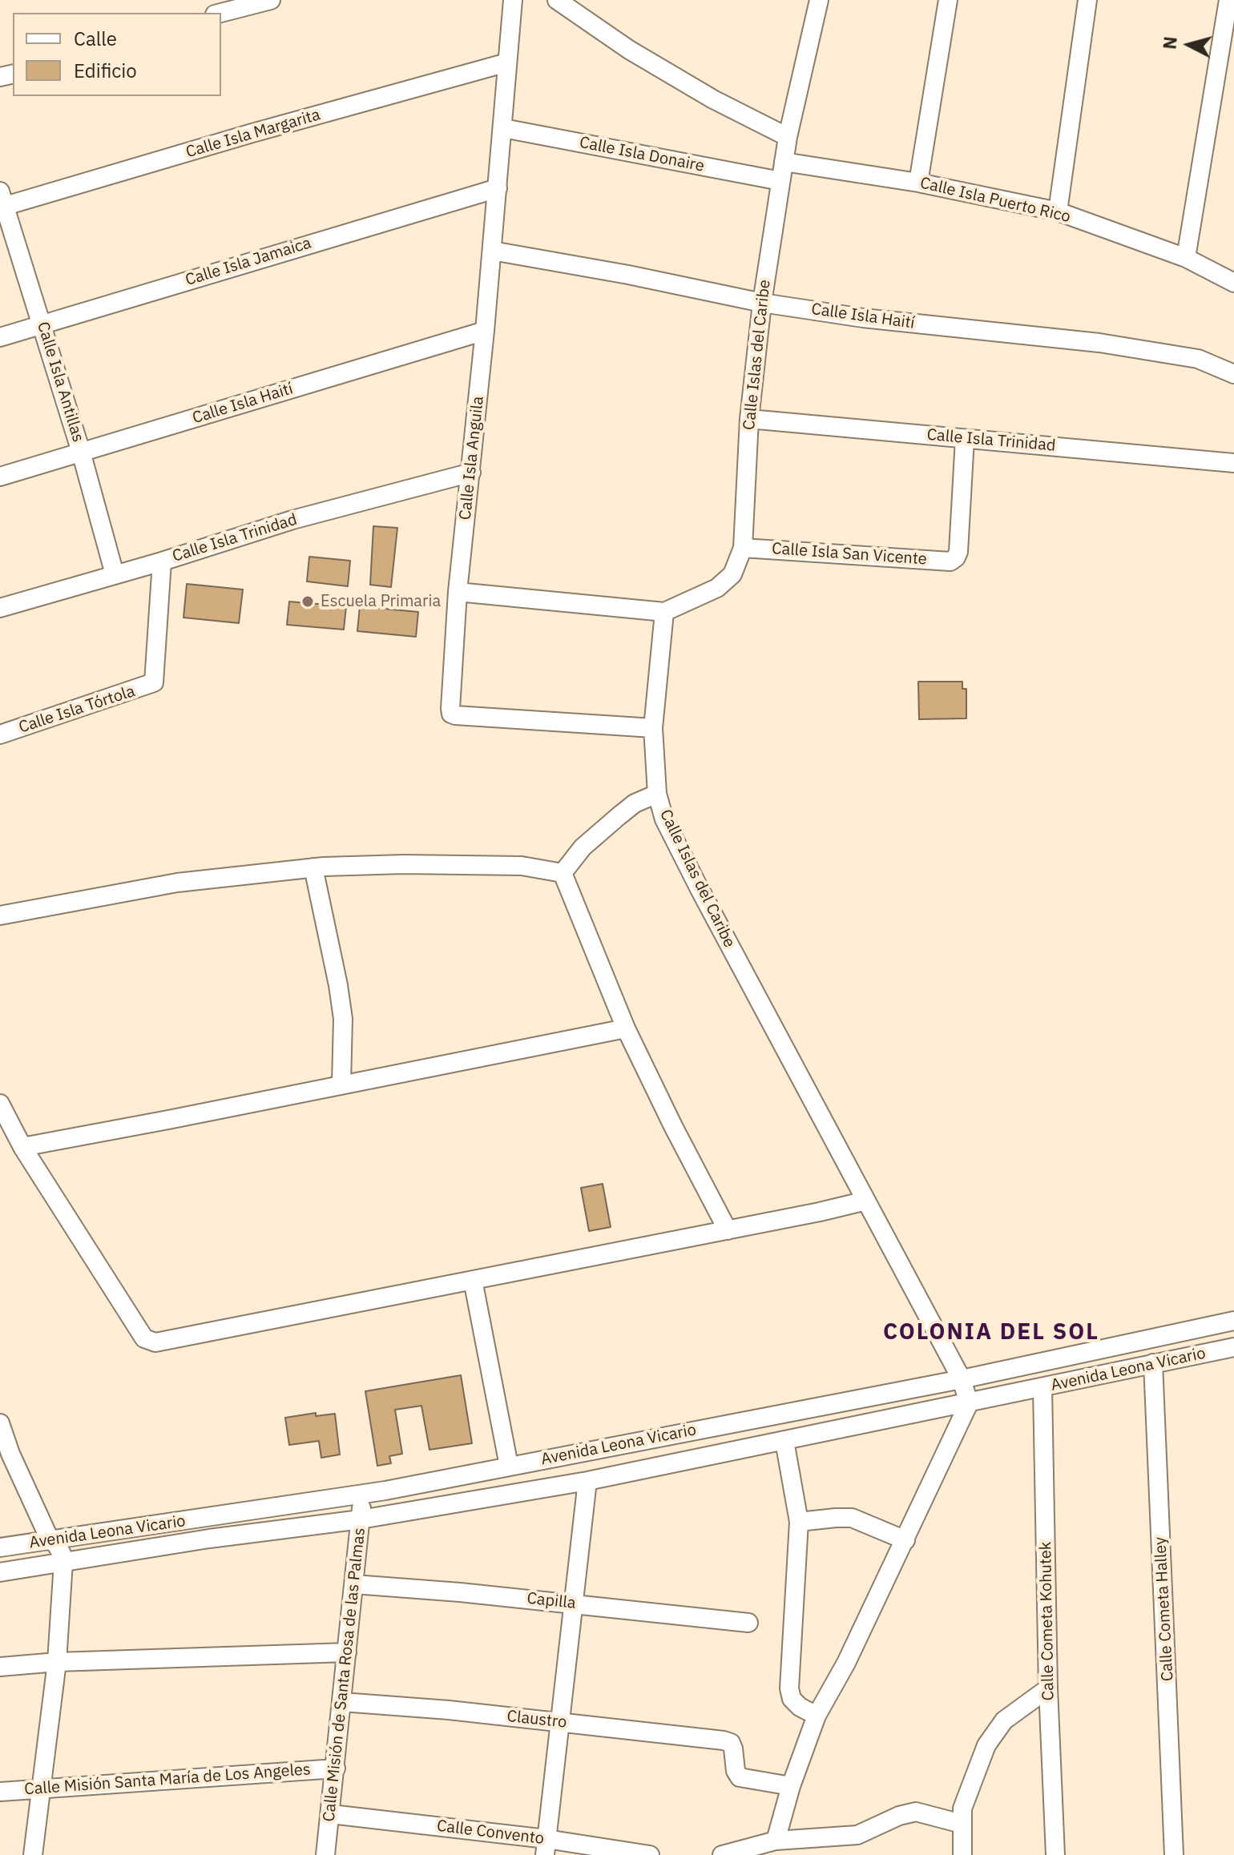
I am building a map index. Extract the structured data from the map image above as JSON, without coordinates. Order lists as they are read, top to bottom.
{
  "streets": {
    "street": [
      "Calle Isla Margarita",
      "Calle Isla Donaire",
      "Calle Isla Puerto Rico",
      "Calle Isla Jamaica",
      "Calle Isla Haití",
      "Calle Islas del Caribe",
      "Calle Isla Antillas",
      "Calle Isla Trinidad",
      "Calle Isla Anguila",
      "Calle Isla San Vicente",
      "Calle Isla Tórtola",
      "Avenida Leona Vicario",
      "Capilla",
      "Calle Cometa Halley",
      "Calle Cometa Kohutek",
      "Calle Misión de Santa Rosa de las Palmas",
      "Claustro",
      "Calle Misión Santa María de Los Angeles",
      "Calle Convento"
    ]
  },
  "crossings": [
    ["Calle Isla Margarita", "Calle Isla Antillas"],
    ["Calle Isla Margarita", "Calle Isla Anguila"],
    ["Calle Isla Donaire", "Calle Islas del Caribe"],
    ["Calle Isla Donaire", "Calle Isla Anguila"],
    ["Calle Isla Puerto Rico", "Calle Islas del Caribe"],
    ["Calle Isla Jamaica", "Calle Isla Antillas"],
    ["Calle Isla Jamaica", "Calle Isla Anguila"],
    ["Calle Isla Haití", "Calle Islas del Caribe"],
    ["Calle Isla Haití", "Calle Isla Antillas"],
    ["Calle Isla Haití", "Calle Isla Anguila"],
    ["Calle Islas del Caribe", "Calle Isla Trinidad"],
    ["Calle Islas del Caribe", "Calle Isla Anguila"],
    ["Calle Islas del Caribe", "Calle Isla San Vicente"],
    ["Calle Islas del Caribe", "Avenida Leona Vicario"],
    ["Calle Isla Antillas", "Calle Isla Trinidad"],
    ["Calle Isla Trinidad", "Calle Isla Anguila"],
    ["Calle Isla Trinidad", "Calle Isla San Vicente"],
    ["Calle Isla Trinidad", "Calle Isla Tórtola"],
    ["Avenida Leona Vicario", "Calle Cometa Halley"],
    ["Avenida Leona Vicario", "Calle Cometa Kohutek"],
    ["Avenida Leona Vicario", "Calle Misión de Santa Rosa de las Palmas"],
    ["Capilla", "Calle Misión de Santa Rosa de las Palmas"],
    ["Calle Misión de Santa Rosa de las Palmas", "Claustro"],
    ["Calle Misión de Santa Rosa de las Palmas", "Calle Misión Santa María de Los Angeles"],
    ["Calle Misión de Santa Rosa de las Palmas", "Calle Convento"]
  ],
  "districts": ["COLONIA DEL SOL"],
  "places": ["Escuela Primaria"],
  "legend": ["Calle", "Edificio"],
  "north": "left"
}
